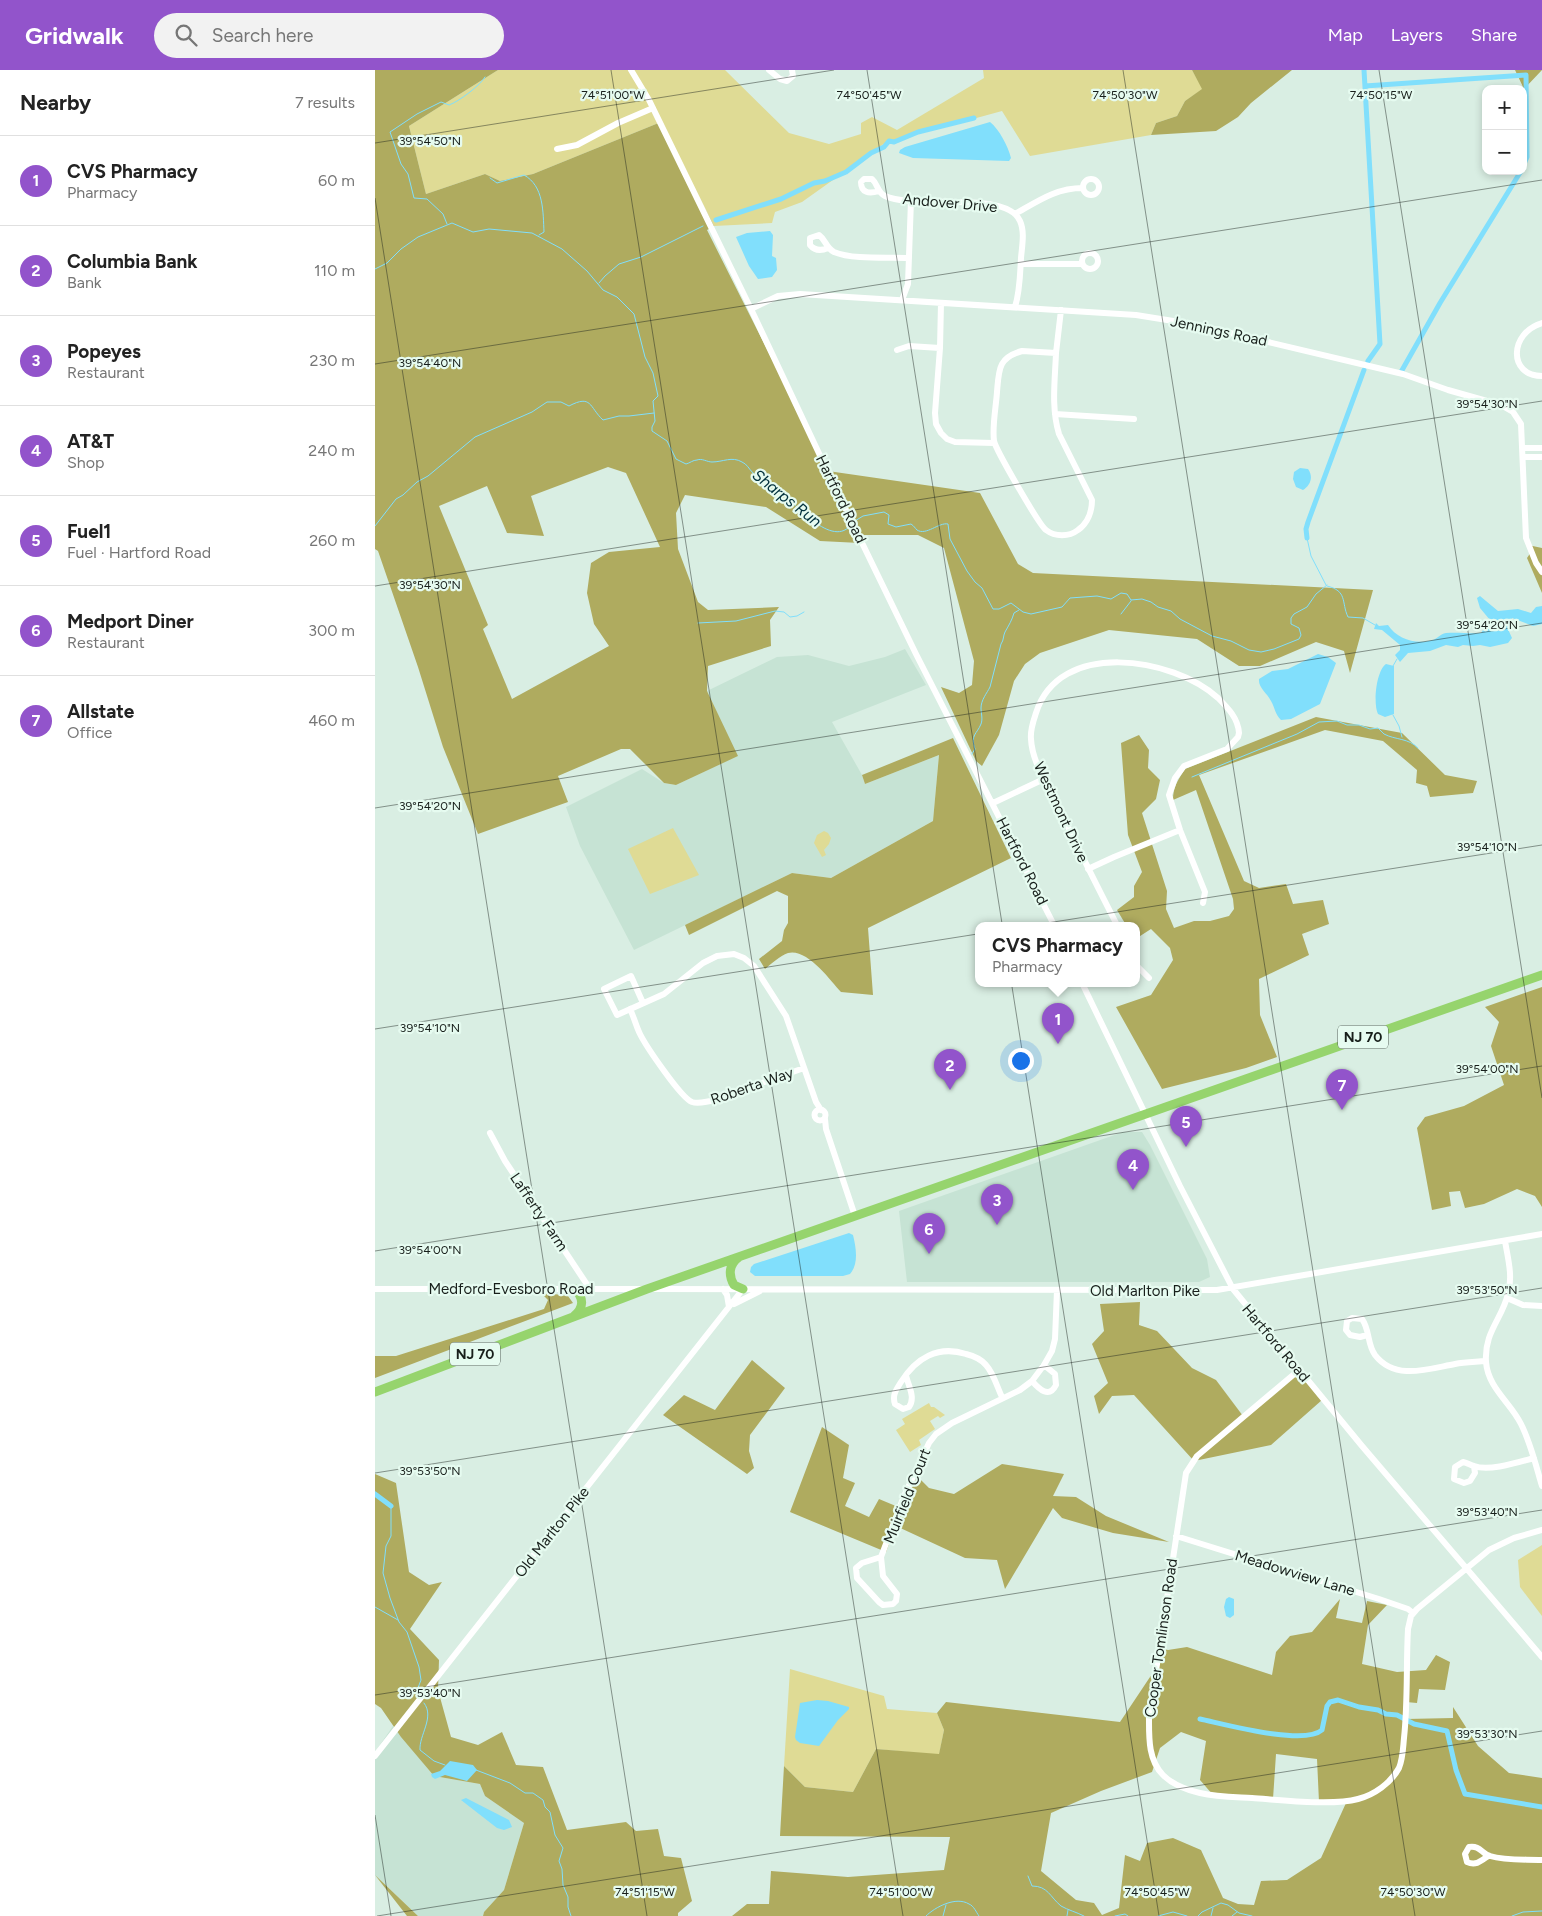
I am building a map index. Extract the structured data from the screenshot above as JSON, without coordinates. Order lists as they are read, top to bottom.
{
  "streets": {
    "highway": ["NJ 70"],
    "street": [
      "Andover Drive",
      "Jennings Road",
      "Hartford Road",
      "Westmont Drive",
      "Roberta Way",
      "Lafferty Farm",
      "Medford-Evesboro Road",
      "Old Marlton Pike",
      "Muirfield Court",
      "Meadowview Lane",
      "Cooper Tomlinson Road"
    ]
  },
  "crossings": [
    ["Andover Drive", "Jennings Road"],
    ["Jennings Road", "Hartford Road"],
    ["Hartford Road", "NJ 70"],
    ["Hartford Road", "Old Marlton Pike"],
    ["Hartford Road", "Cooper Tomlinson Road"],
    ["NJ 70", "Medford-Evesboro Road"],
    ["Lafferty Farm", "Medford-Evesboro Road"],
    ["Medford-Evesboro Road", "Old Marlton Pike"],
    ["Old Marlton Pike", "Muirfield Court"],
    ["Meadowview Lane", "Cooper Tomlinson Road"]
  ],
  "water": ["Sharps Run"],
  "page": {
    "header": "Gridwalk",
    "search": "Search here",
    "nav": ["Map", "Layers", "Share"],
    "heading": ["Nearby", "7 results"],
    "map_buttons": ["+", "−"],
    "list": [
      {
        "mark": "1",
        "name": "CVS Pharmacy",
        "note": "Pharmacy",
        "value": "60 m"
      },
      {
        "mark": "2",
        "name": "Columbia Bank",
        "note": "Bank",
        "value": "110 m"
      },
      {
        "mark": "3",
        "name": "Popeyes",
        "note": "Restaurant",
        "value": "230 m"
      },
      {
        "mark": "4",
        "name": "AT&T",
        "note": "Shop",
        "value": "240 m"
      },
      {
        "mark": "5",
        "name": "Fuel1",
        "note": "Fuel · Hartford Road",
        "value": "260 m"
      },
      {
        "mark": "6",
        "name": "Medport Diner",
        "note": "Restaurant",
        "value": "300 m"
      },
      {
        "mark": "7",
        "name": "Allstate",
        "note": "Office",
        "value": "460 m"
      }
    ],
    "popup": ["CVS Pharmacy", "Pharmacy"],
    "pins": [
      "1",
      "2",
      "7",
      "5",
      "4",
      "3",
      "6"
    ]
  },
  "coordinates": [
    "74°50'15\"W",
    "74°51'00\"W",
    "74°50'45\"W",
    "74°50'30\"W",
    "39°54'50\"N",
    "39°54'40\"N",
    "39°54'30\"N",
    "39°54'20\"N",
    "39°54'10\"N",
    "39°54'00\"N",
    "39°53'50\"N",
    "39°53'40\"N",
    "39°53'30\"N",
    "74°51'15\"W"
  ]
}
